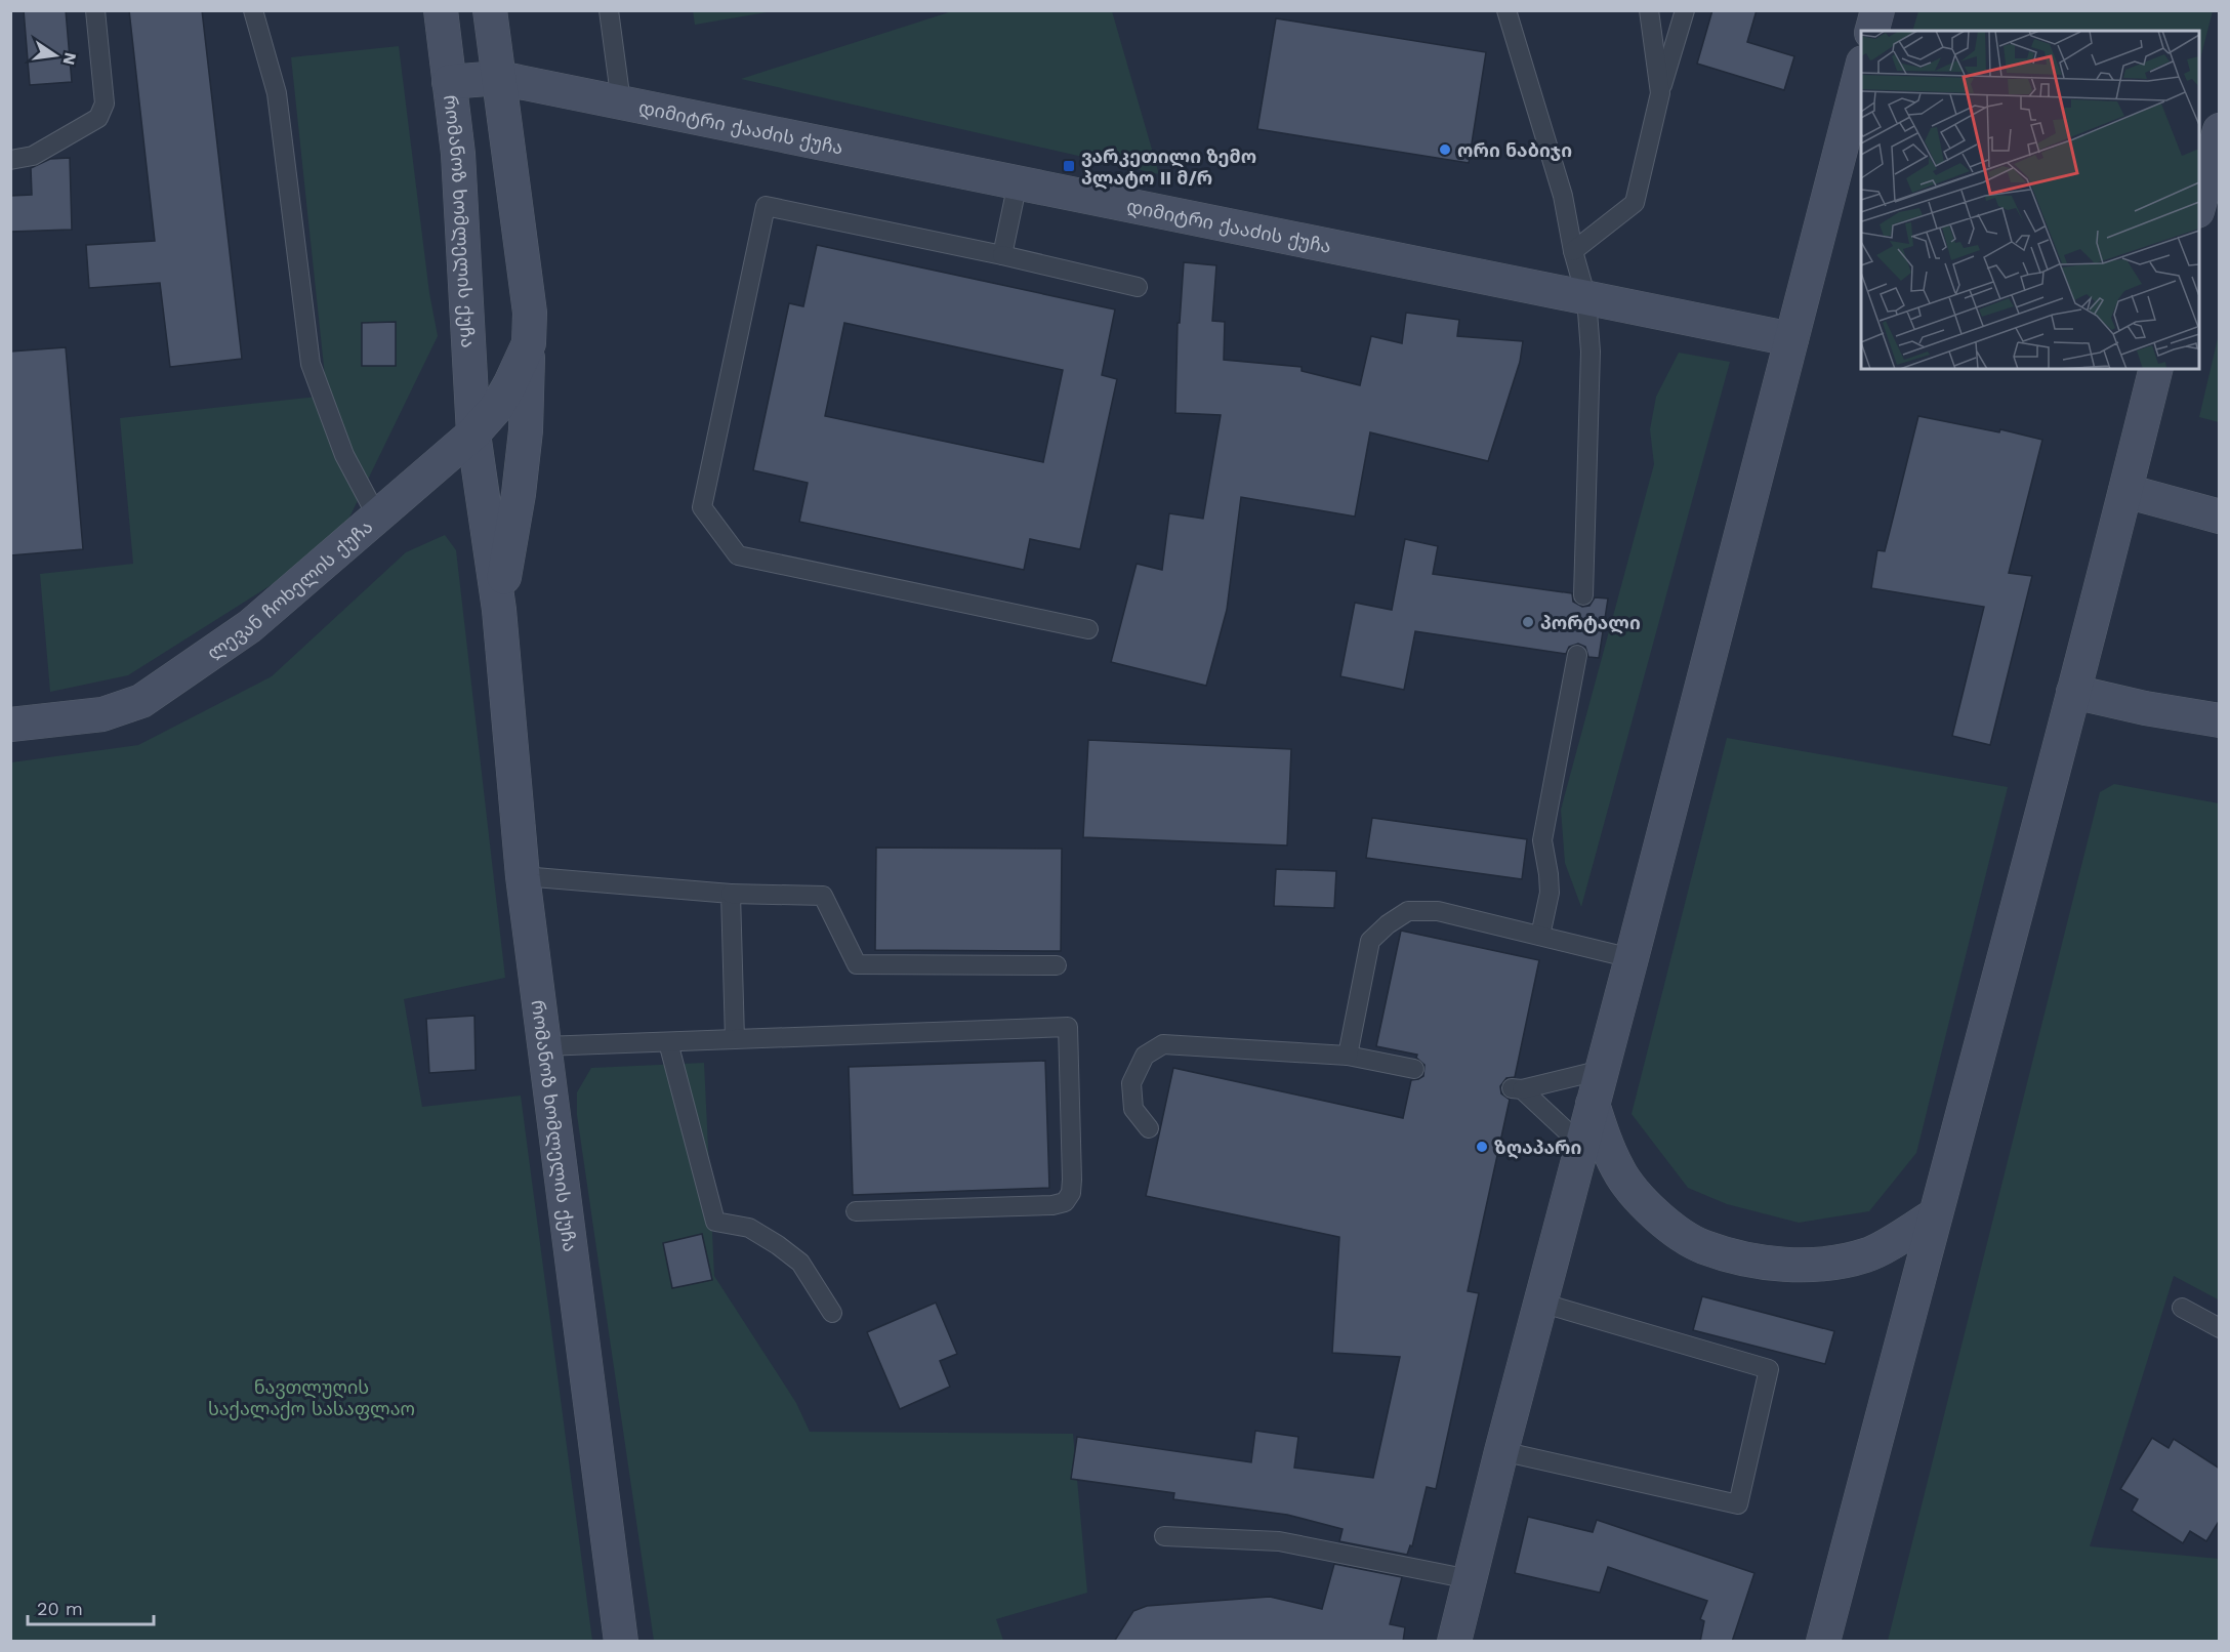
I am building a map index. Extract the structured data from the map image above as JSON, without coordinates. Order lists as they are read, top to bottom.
{
  "streets": {
    "street": ["დიმიტრი ქააძის ქუჩა", "რომანოზ ხომლელის ქუჩა", "ლევან ჩოხელის ქუჩა"]
  },
  "crossings": [
    ["დიმიტრი ქააძის ქუჩა", "რომანოზ ხომლელის ქუჩა"],
    ["რომანოზ ხომლელის ქუჩა", "ლევან ჩოხელის ქუჩა"]
  ],
  "parks": ["ნავთლუღის საქალაქო სასაფლაო"],
  "places": {
    "other": ["ორი ნაბიჯი", "პორტალი", "ზღაპარი"],
    "transit": ["ვარკეთილი ზემო პლატო II მ/რ"]
  },
  "scale_bar": "20 m",
  "north": "right"
}
